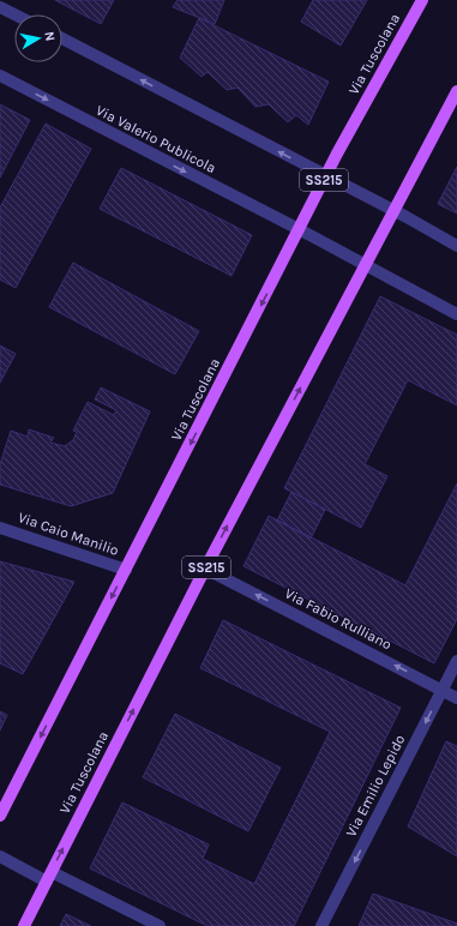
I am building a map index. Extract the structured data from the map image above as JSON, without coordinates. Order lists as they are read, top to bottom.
{
  "streets": {
    "main road": ["Via Tuscolana", "SS215"],
    "street": [
      "Via Valerio Publicola",
      "Via Caio Manilio",
      "Via Fabio Rulliano",
      "Via Emilio Lepido"
    ]
  },
  "crossings": [
    ["Via Tuscolana", "Via Valerio Publicola"],
    ["Via Tuscolana", "Via Caio Manilio"],
    ["Via Tuscolana", "Via Fabio Rulliano"],
    ["Via Fabio Rulliano", "Via Emilio Lepido"]
  ],
  "one_way": ["Via Fabio Rulliano", "Via Emilio Lepido"],
  "north": "right"
}
